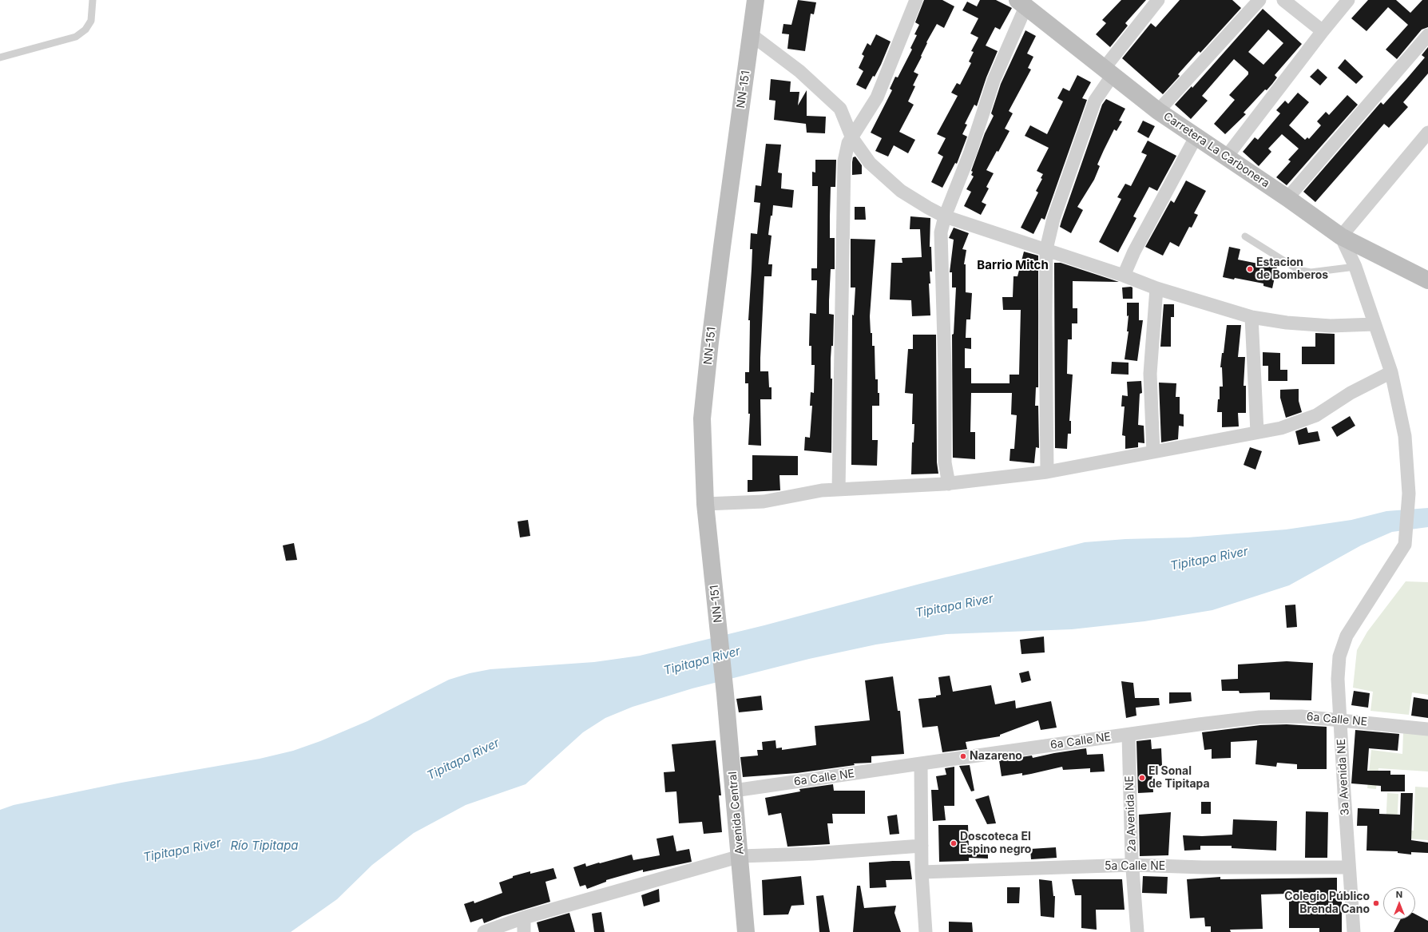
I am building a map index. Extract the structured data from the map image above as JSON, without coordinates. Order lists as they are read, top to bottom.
{
  "streets": {
    "street": [
      "NN-151",
      "Carretera La Carbonera",
      "6a Calle NE",
      "3a Avenida NE",
      "Avenida Central",
      "2a Avenida NE",
      "5a Calle NE"
    ]
  },
  "crossings": [
    ["NN-151", "Avenida Central"],
    ["6a Calle NE", "3a Avenida NE"],
    ["6a Calle NE", "Avenida Central"],
    ["6a Calle NE", "2a Avenida NE"],
    ["3a Avenida NE", "5a Calle NE"],
    ["2a Avenida NE", "5a Calle NE"]
  ],
  "districts": ["Barrio Mitch"],
  "water": ["Tipitapa River", "Río Tipitapa"],
  "places": [
    "Estacion de Bomberos",
    "Nazareno",
    "El Sonal de Tipitapa",
    "Doscoteca El Espino negro",
    "Colegio Público Brenda Cano"
  ],
  "north": "top"
}
